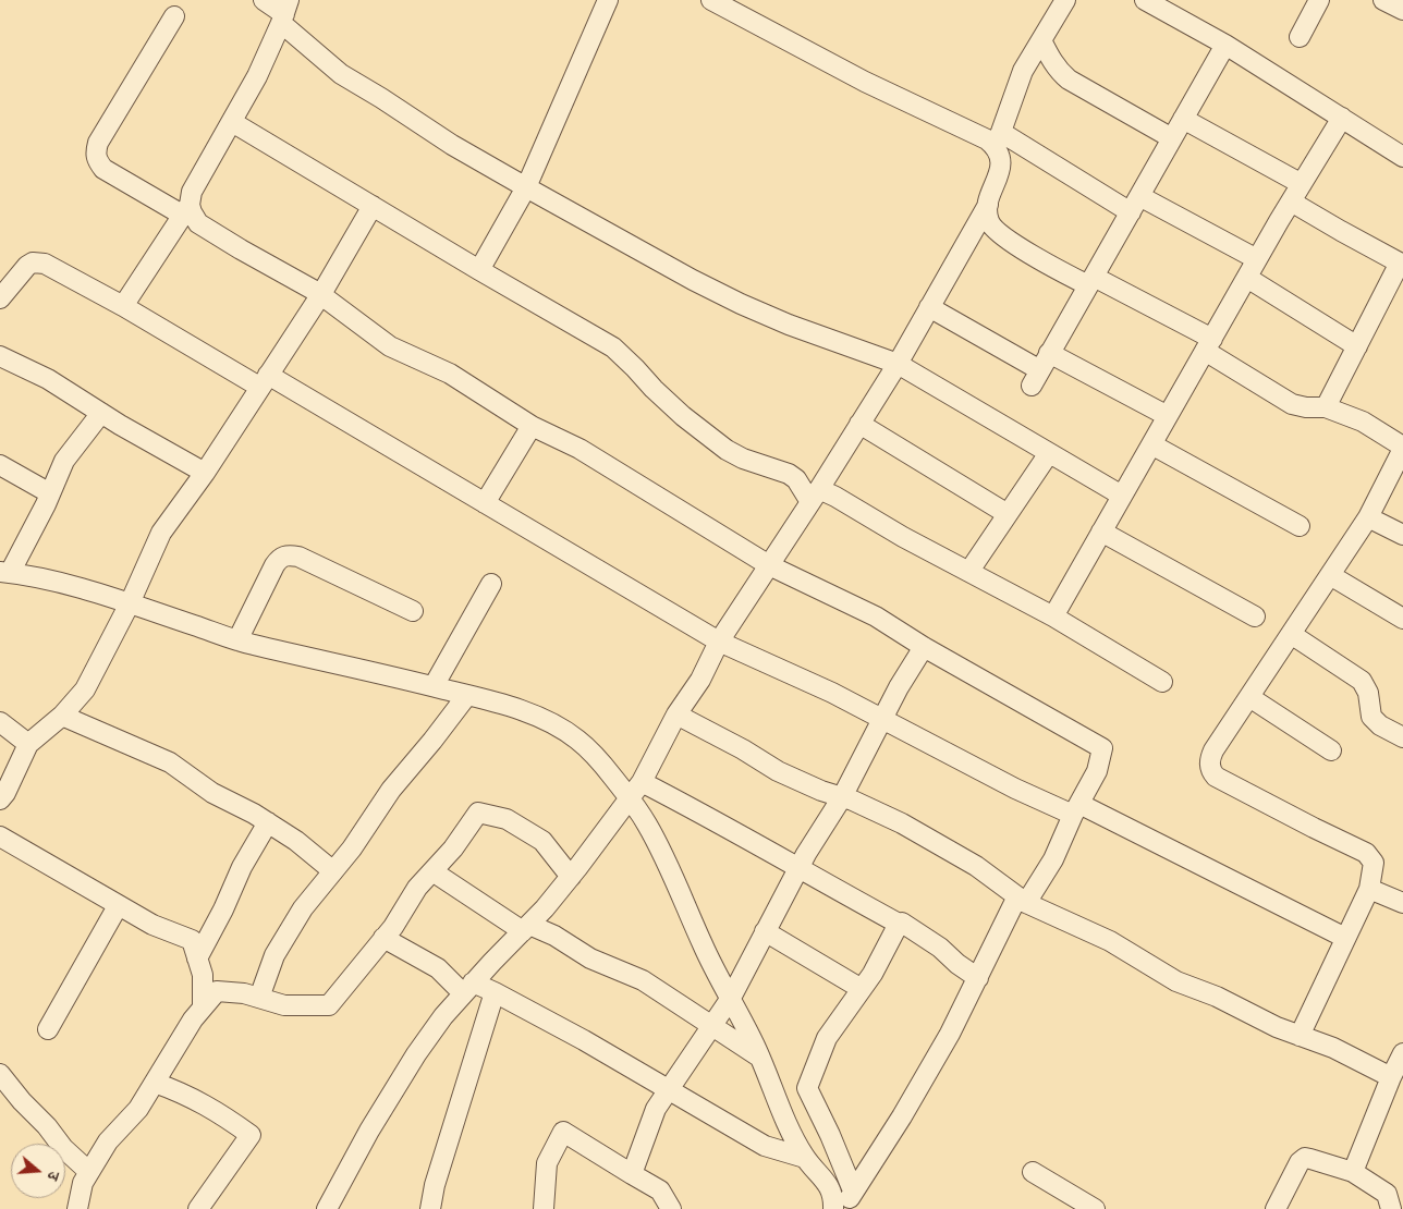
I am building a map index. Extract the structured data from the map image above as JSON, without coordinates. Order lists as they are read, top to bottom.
{
  "north": "right"
}
